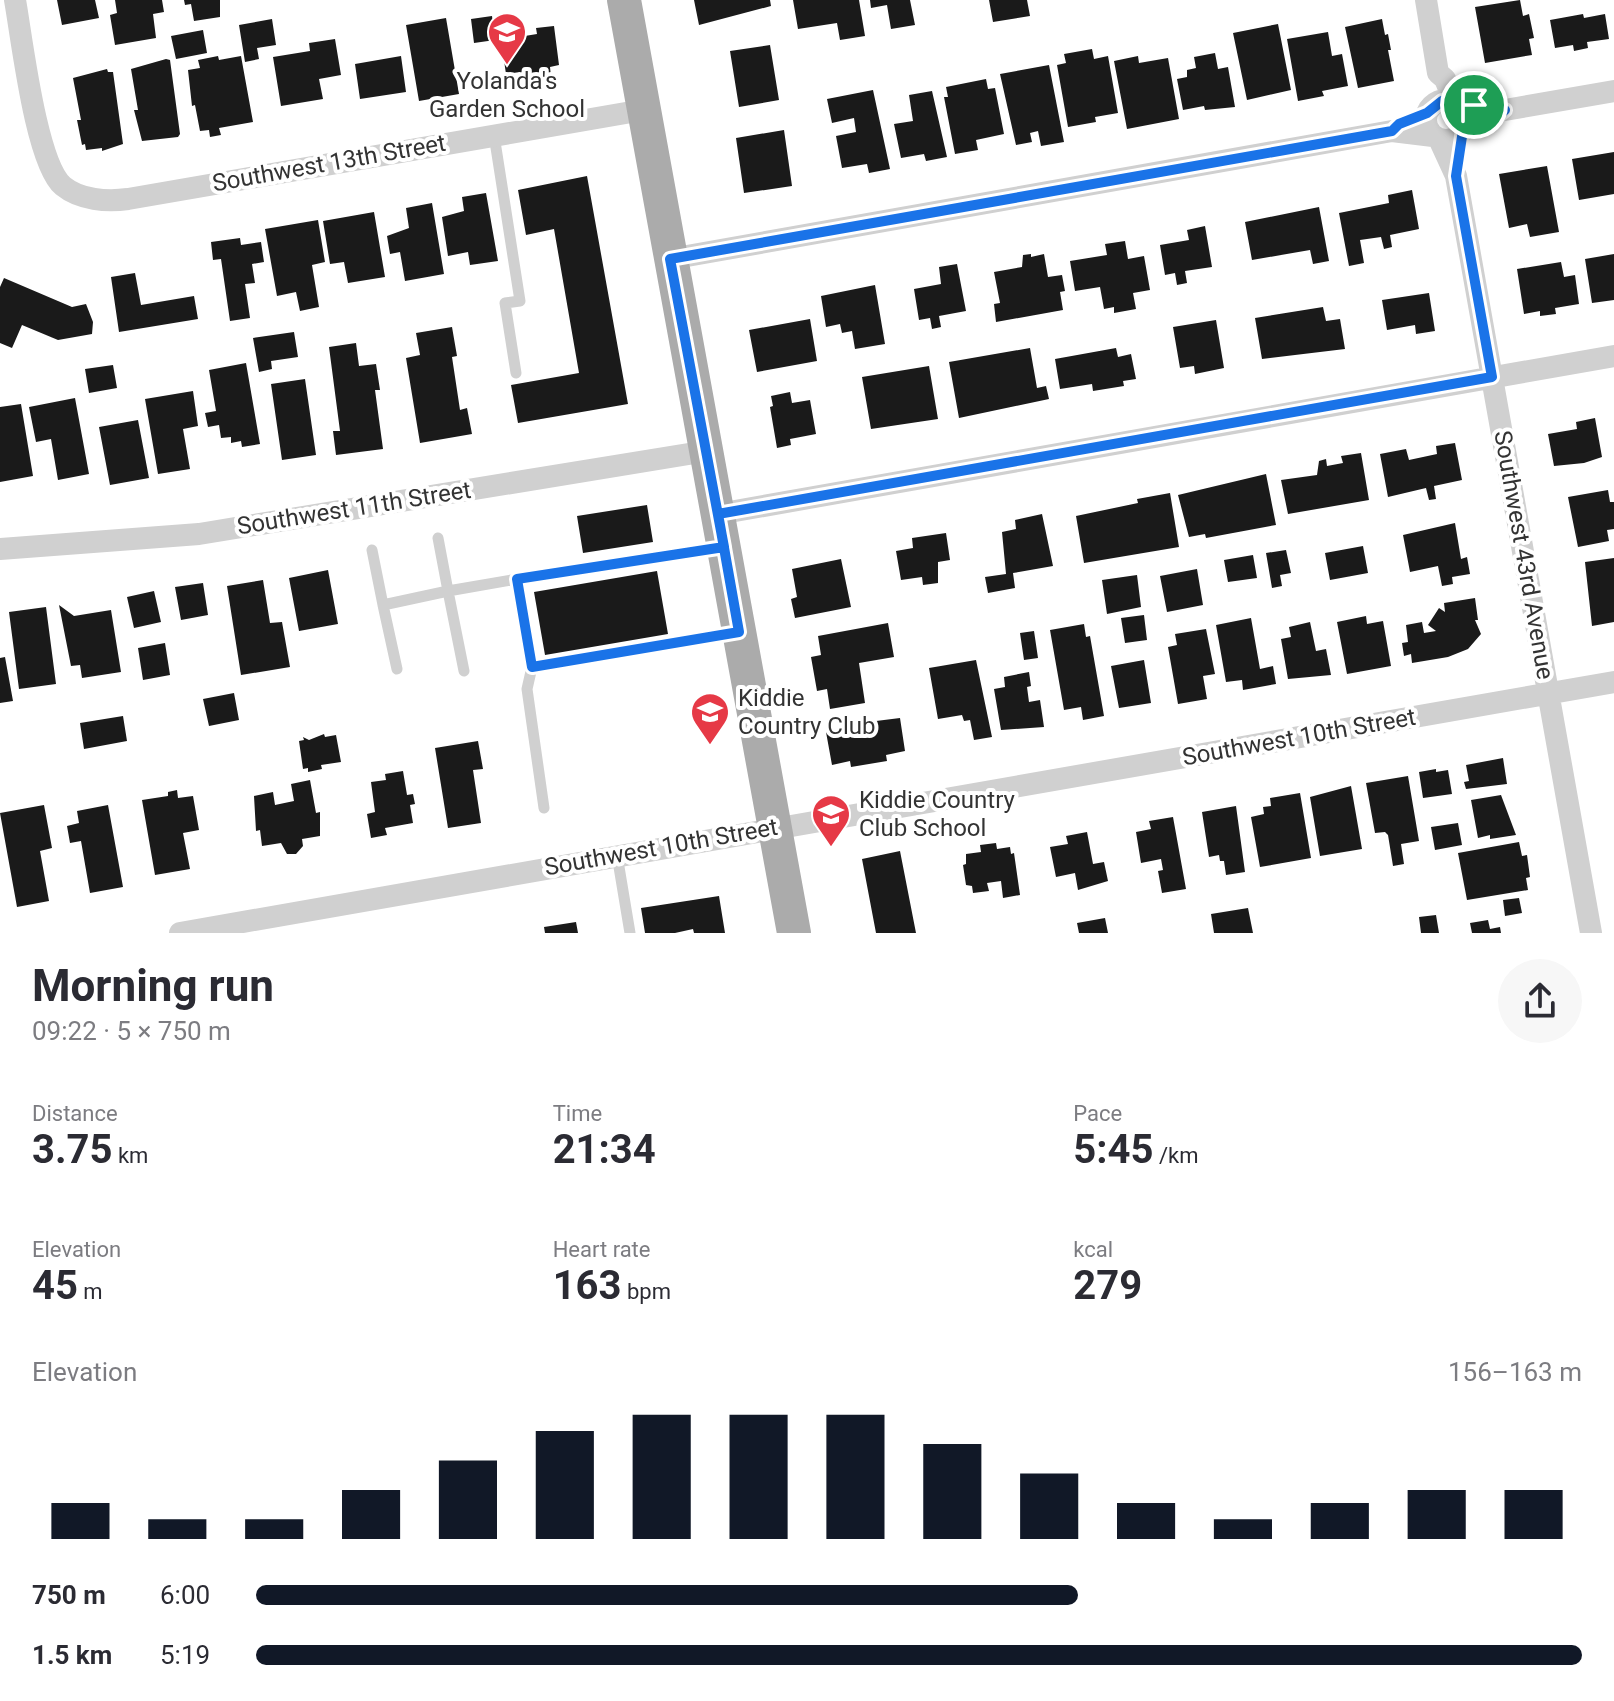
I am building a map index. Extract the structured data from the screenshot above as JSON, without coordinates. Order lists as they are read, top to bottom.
{
  "streets": {
    "street": [
      "Southwest 13th Street",
      "Southwest 11th Street",
      "Southwest 43rd Avenue",
      "Southwest 10th Street"
    ]
  },
  "crossings": [
    ["Southwest 43rd Avenue", "Southwest 10th Street"]
  ],
  "places": {
    "school or university": ["Yolanda's Garden School", "Kiddie Country Club", "Kiddie Country Club School"]
  },
  "page": {
    "heading": ["Morning run", "09:22 · 5 × 750 m"],
    "stats": [
      ["Distance", "3.75 km"],
      ["Time", "21:34"],
      ["Pace", "5:45 /km"],
      ["Elevation", "45 m"],
      ["Heart rate", "163 bpm"],
      ["kcal", "279"]
    ],
    "chart": ["Elevation", "156–163 m"],
    "list": [
      {
        "name": "750 m",
        "note": "6:00"
      },
      {
        "name": "1.5 km",
        "note": "5:19"
      }
    ]
  }
}
